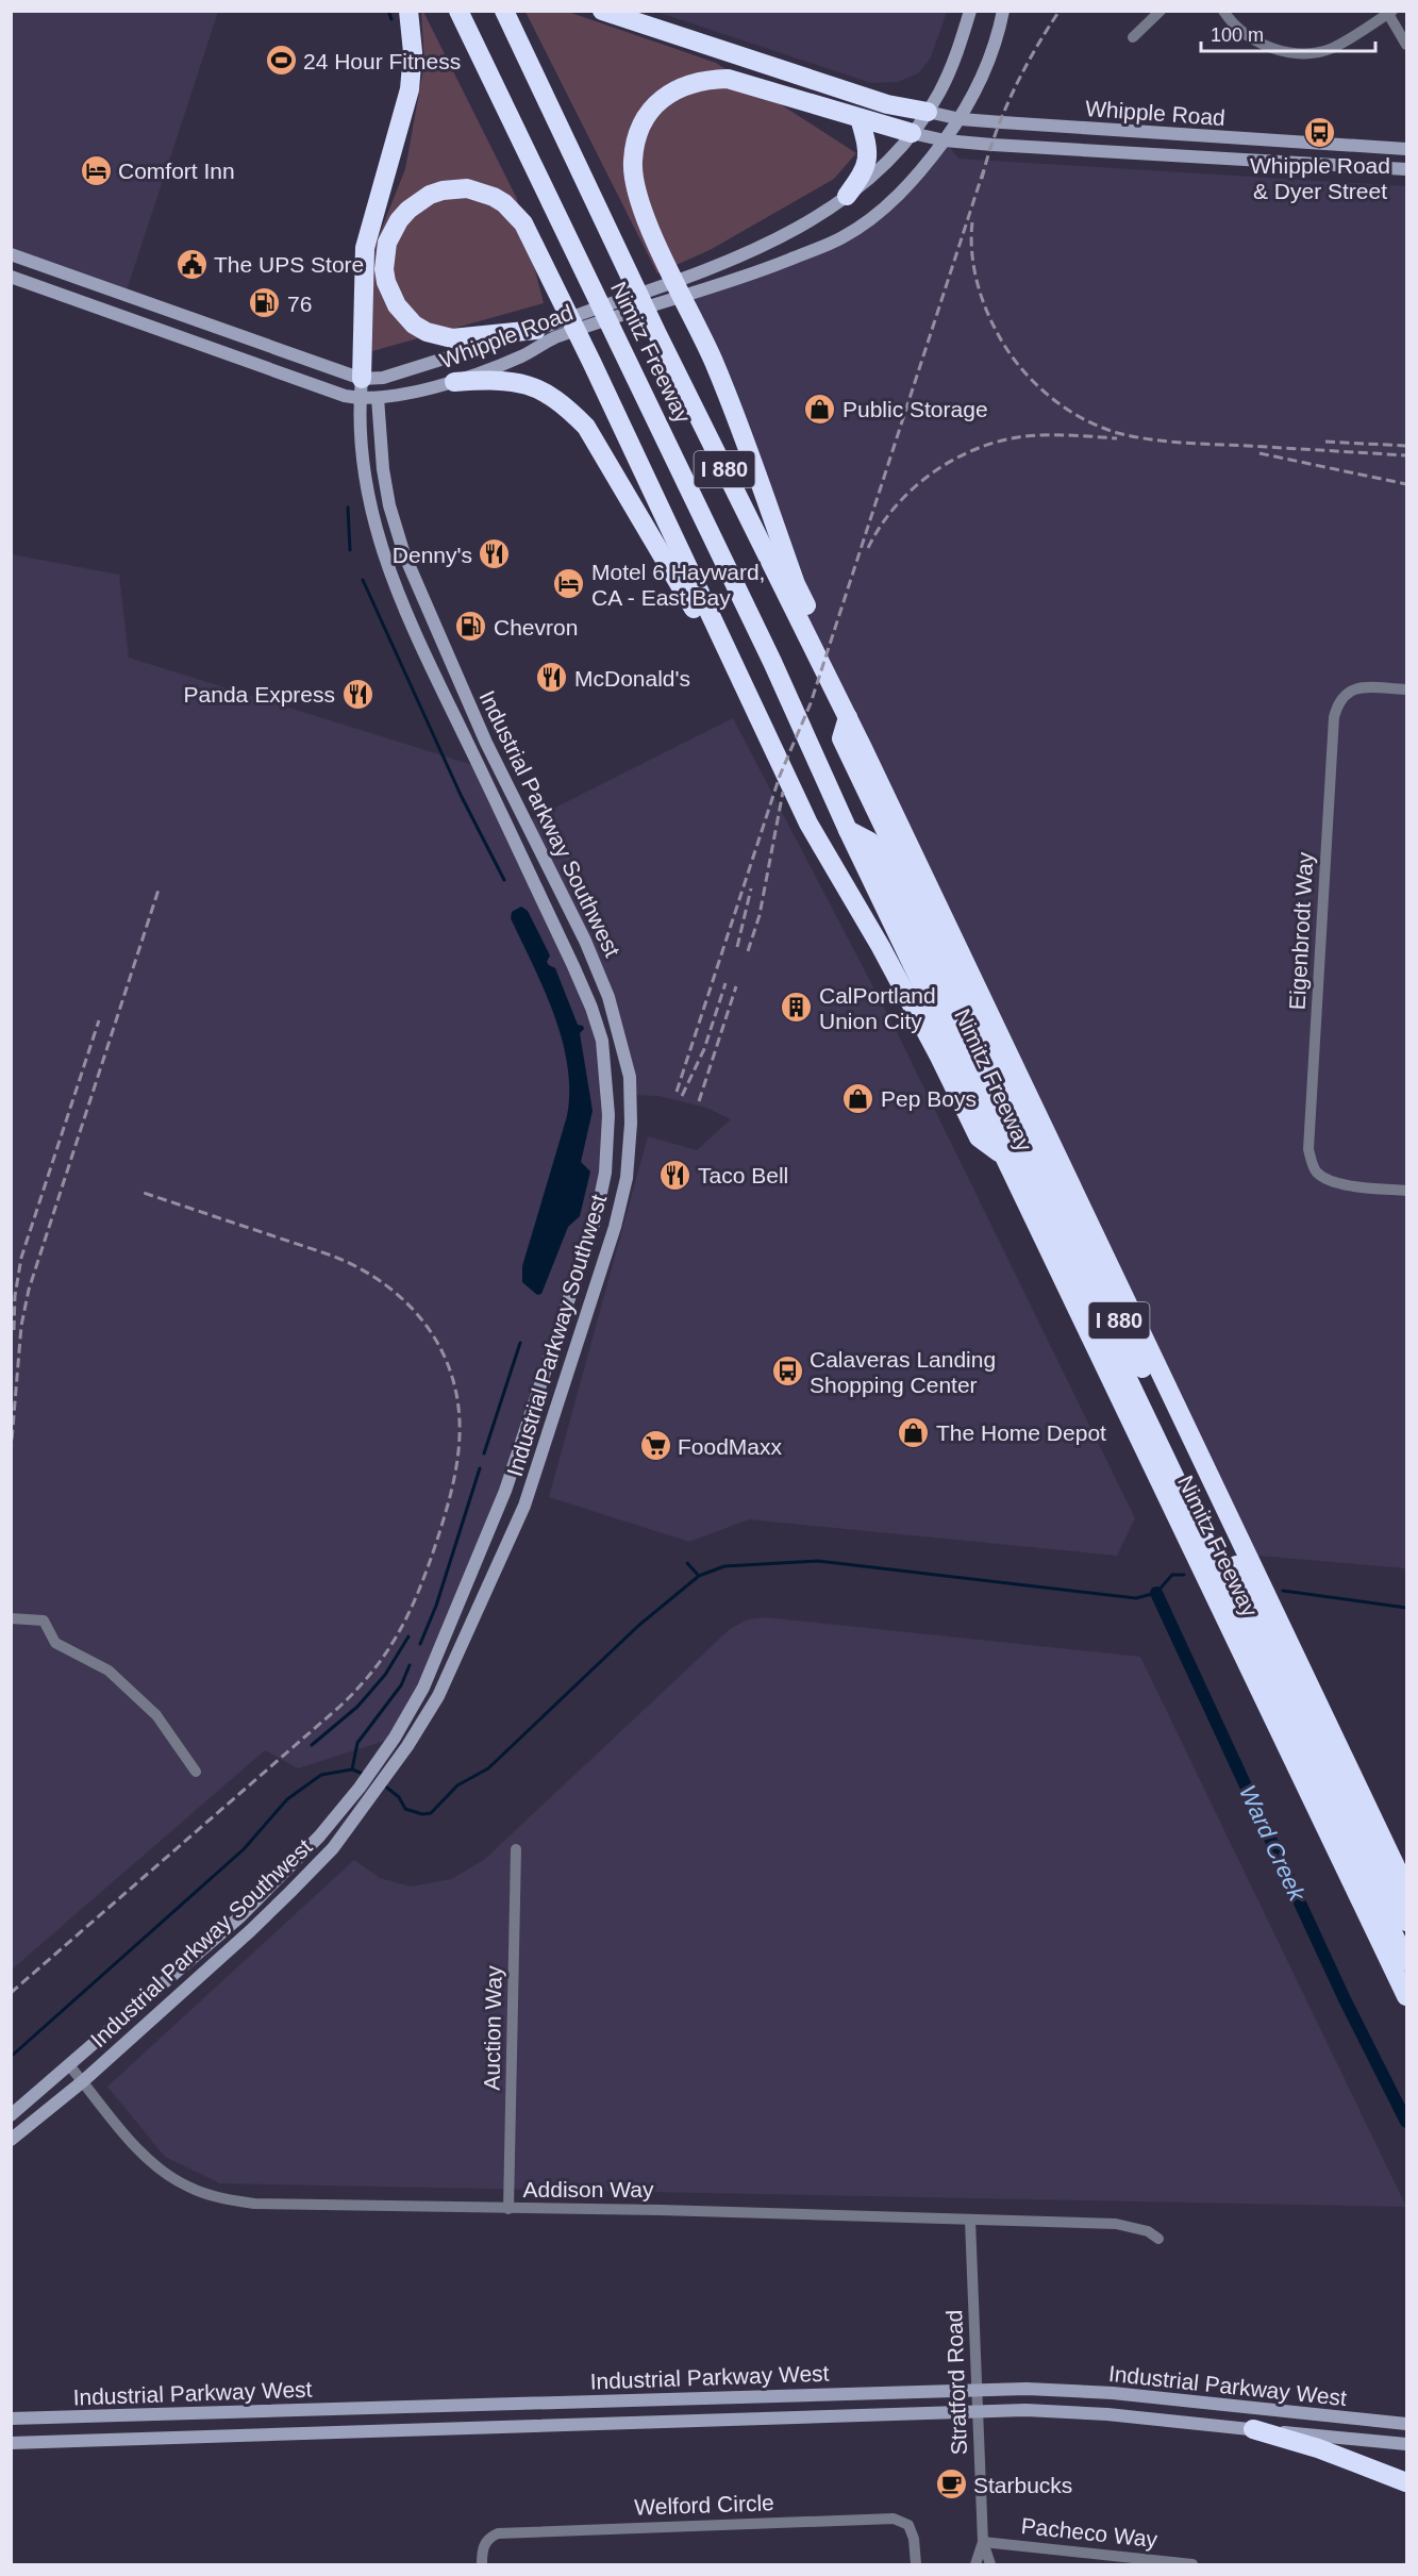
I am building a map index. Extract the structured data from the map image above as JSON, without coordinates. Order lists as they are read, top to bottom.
{
  "streets": {
    "highway": ["Nimitz Freeway", "I 880"],
    "main road": ["Whipple Road", "Industrial Parkway Southwest", "Industrial Parkway West"],
    "street": [
      "Eigenbrodt Way",
      "Auction Way",
      "Addison Way",
      "Stratford Road",
      "Welford Circle",
      "Pacheco Way"
    ]
  },
  "crossings": [
    ["Whipple Road", "Industrial Parkway Southwest"],
    ["Nimitz Freeway", "I 880"],
    ["Industrial Parkway Southwest", "Addison Way"],
    ["Auction Way", "Addison Way"],
    ["Addison Way", "Stratford Road"],
    ["Industrial Parkway West", "Stratford Road"],
    ["Stratford Road", "Pacheco Way"]
  ],
  "water": ["Ward Creek"],
  "places": {
    "sports": ["24 Hour Fitness"],
    "bus stop": ["Whipple Road & Dyer Street", "Calaveras Landing Shopping Center"],
    "hotel": ["Comfort Inn", "Motel 6 Hayward, CA - East Bay"],
    "public building": ["The UPS Store"],
    "fuel station": ["76", "Chevron"],
    "shop": ["Public Storage", "Pep Boys", "The Home Depot"],
    "restaurant": [
      "Denny's",
      "McDonald's",
      "Panda Express",
      "Taco Bell"
    ],
    "building": ["CalPortland Union City"],
    "supermarket": ["FoodMaxx"],
    "cafe": ["Starbucks"]
  },
  "scale_bar": "100 m"
}
